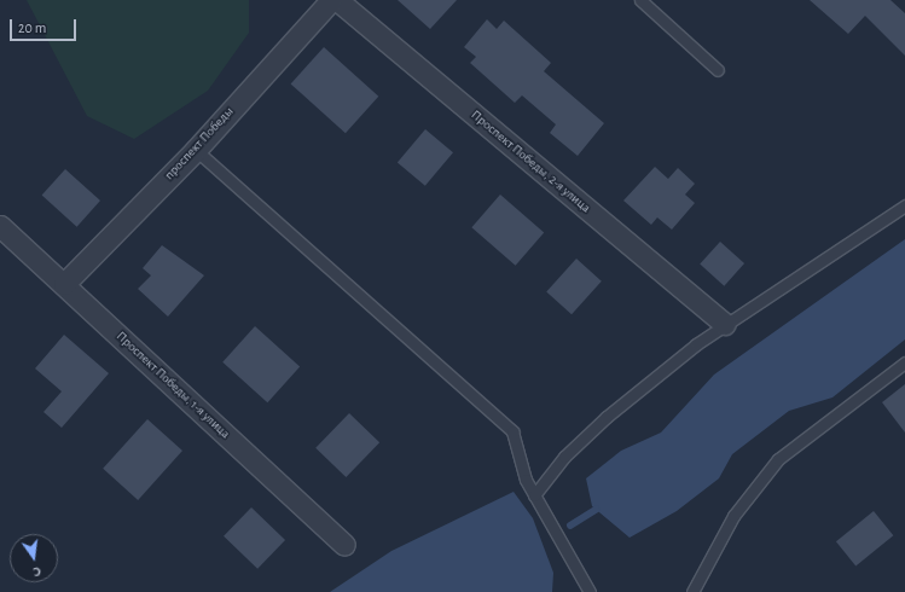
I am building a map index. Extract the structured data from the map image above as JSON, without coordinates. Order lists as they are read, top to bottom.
{
  "streets": {
    "street": ["проспект Победы", "Проспект Победы, 2-я улица", "Проспект Победы, 1-я улица"]
  },
  "crossings": [
    ["проспект Победы", "Проспект Победы, 1-я улица"]
  ],
  "scale_bar": "20 m",
  "north": "bottom"
}
